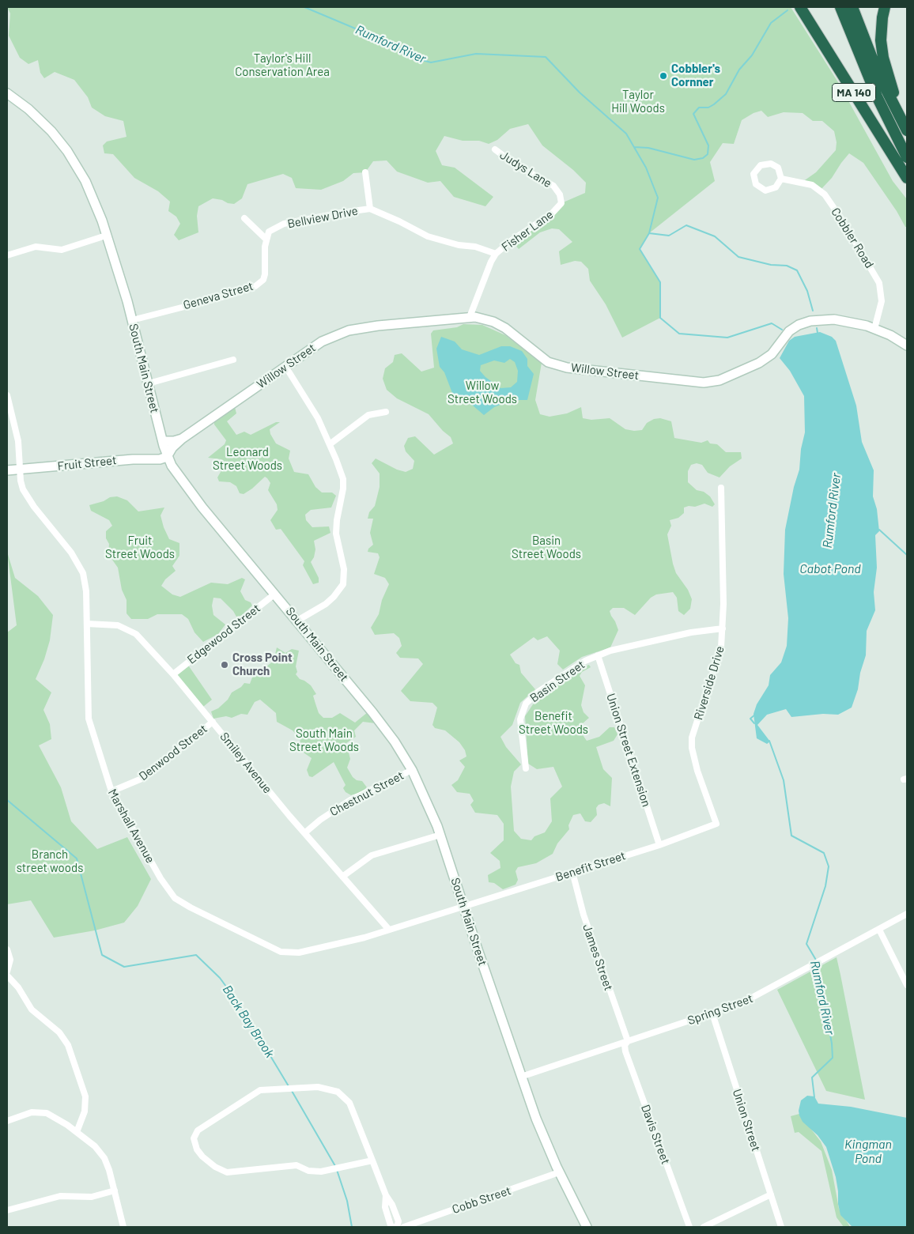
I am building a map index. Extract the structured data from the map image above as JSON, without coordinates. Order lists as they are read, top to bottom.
{
  "streets": {
    "highway": ["MA 140"],
    "main road": ["Willow Street", "South Main Street", "Fruit Street"],
    "street": [
      "Judys Lane",
      "Bellview Drive",
      "Fisher Lane",
      "Cobbler Road",
      "Geneva Street",
      "Edgewood Street",
      "Basin Street",
      "Riverside Drive",
      "Union Street Extension",
      "Denwood Street",
      "Smiley Avenue",
      "Chestnut Street",
      "Marshall Avenue",
      "Benefit Street",
      "James Street",
      "Spring Street",
      "Union Street",
      "Davis Street",
      "Cobb Street"
    ]
  },
  "crossings": [
    ["Judys Lane", "Fisher Lane"],
    ["Bellview Drive", "Fisher Lane"],
    ["Bellview Drive", "Geneva Street"],
    ["Fisher Lane", "Willow Street"],
    ["Cobbler Road", "Willow Street"],
    ["Geneva Street", "South Main Street"],
    ["South Main Street", "Fruit Street"],
    ["South Main Street", "Edgewood Street"],
    ["South Main Street", "Chestnut Street"],
    ["South Main Street", "Marshall Avenue"],
    ["South Main Street", "Benefit Street"],
    ["South Main Street", "Spring Street"],
    ["South Main Street", "Cobb Street"],
    ["Fruit Street", "Marshall Avenue"],
    ["Edgewood Street", "Smiley Avenue"],
    ["Basin Street", "Riverside Drive"],
    ["Basin Street", "Union Street Extension"],
    ["Riverside Drive", "Benefit Street"],
    ["Union Street Extension", "Benefit Street"],
    ["Denwood Street", "Smiley Avenue"],
    ["Denwood Street", "Marshall Avenue"],
    ["Smiley Avenue", "Chestnut Street"],
    ["Smiley Avenue", "Marshall Avenue"],
    ["Marshall Avenue", "Benefit Street"],
    ["Benefit Street", "James Street"],
    ["James Street", "Spring Street"],
    ["James Street", "Davis Street"],
    ["Spring Street", "Union Street"],
    ["Spring Street", "Davis Street"]
  ],
  "water": [
    "Rumford River",
    "Cabot Pond",
    "Back Bay Brook",
    "Kingman Pond"
  ],
  "parks": [
    "Taylor's Hill Conservation Area",
    "Taylor Hill Woods",
    "Willow Street Woods",
    "Leonard Street Woods",
    "Fruit Street Woods",
    "Basin Street Woods",
    "Benefit Street Woods",
    "South Main Street Woods",
    "Branch street woods"
  ],
  "places": ["Cobbler's Cornner", "Cross Point Church"]
}
